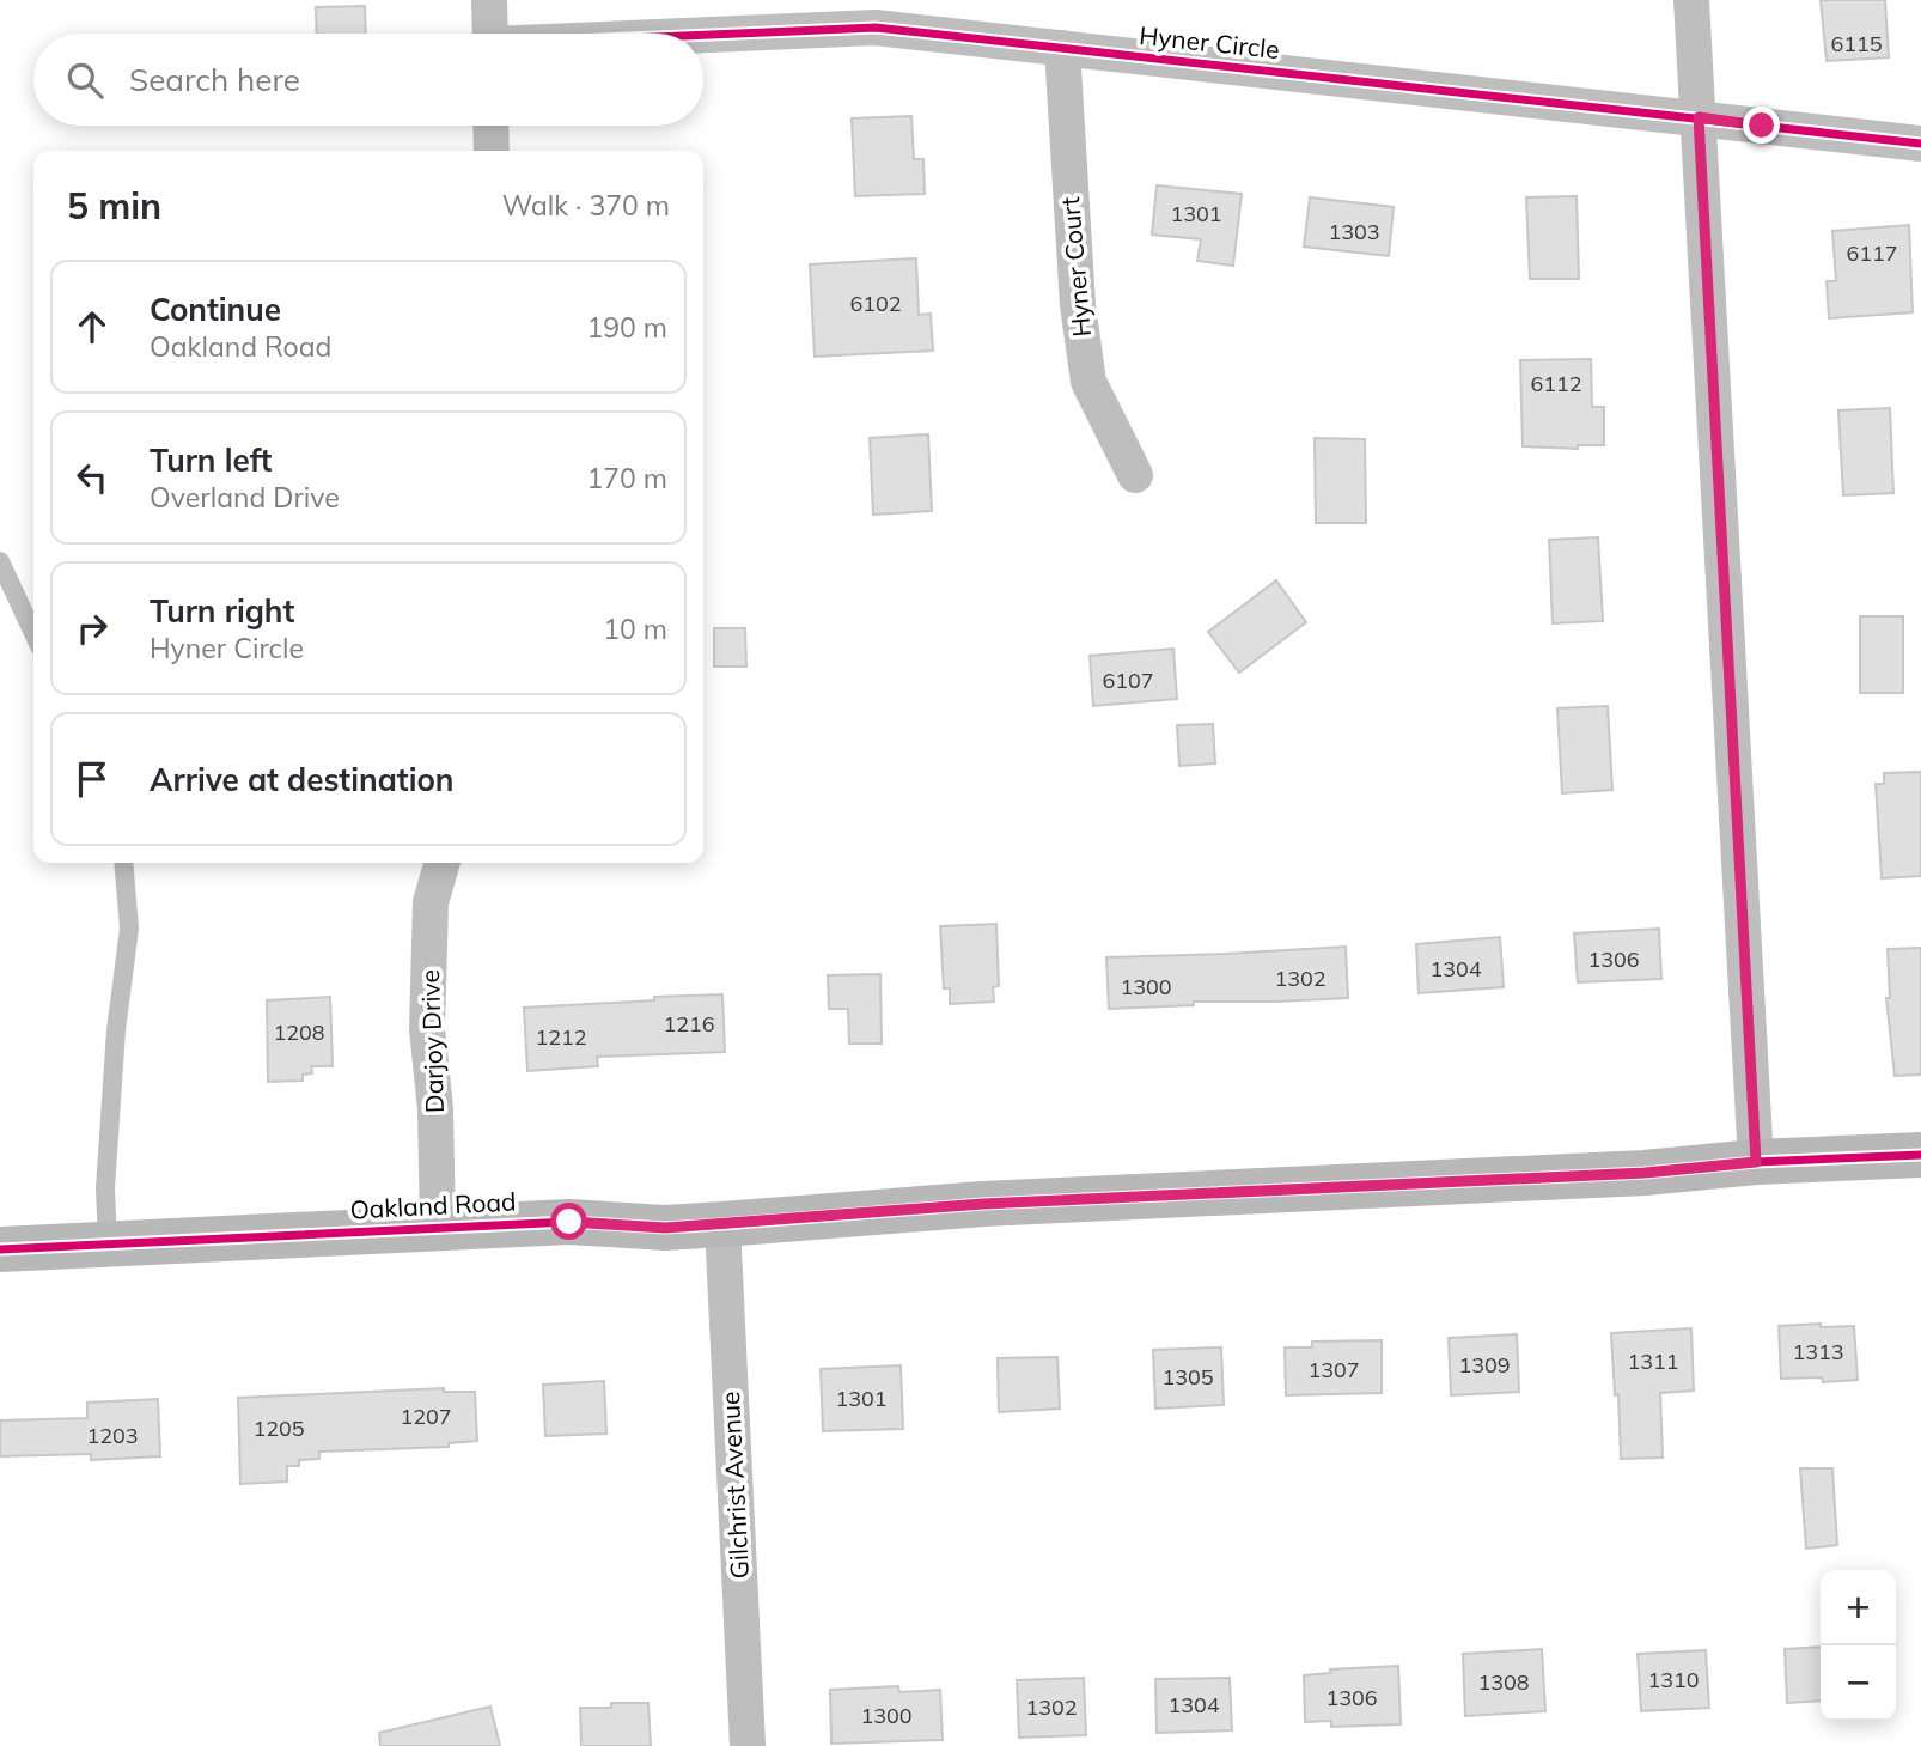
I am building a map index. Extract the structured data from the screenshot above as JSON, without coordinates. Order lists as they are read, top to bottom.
{
  "streets": {
    "street": [
      "Hyner Circle",
      "Hyner Court",
      "Darjoy Drive",
      "Oakland Road",
      "Gilchrist Avenue"
    ]
  },
  "crossings": [
    ["Hyner Circle", "Hyner Court"],
    ["Darjoy Drive", "Oakland Road"],
    ["Oakland Road", "Gilchrist Avenue"]
  ],
  "house_numbers": [
    "6115",
    "1301",
    "1303",
    "6117",
    "6102",
    "6112",
    "6107",
    "1306",
    "1304",
    "1302",
    "1300",
    "1216",
    "1208",
    "1212",
    "1313",
    "1311",
    "1309",
    "1307",
    "1305",
    "1301",
    "1207",
    "1205",
    "1203",
    "1310",
    "1308",
    "1306",
    "1304",
    "1302",
    "1300"
  ],
  "page": {
    "search": "Search here",
    "heading": ["5 min", "Walk · 370 m"],
    "list": [
      ["Continue", "Oakland Road", "190 m"],
      ["Turn left", "Overland Drive", "170 m"],
      ["Turn right", "Hyner Circle", "10 m"],
      "Arrive at destination"
    ],
    "map_buttons": ["+", "−"]
  }
}
